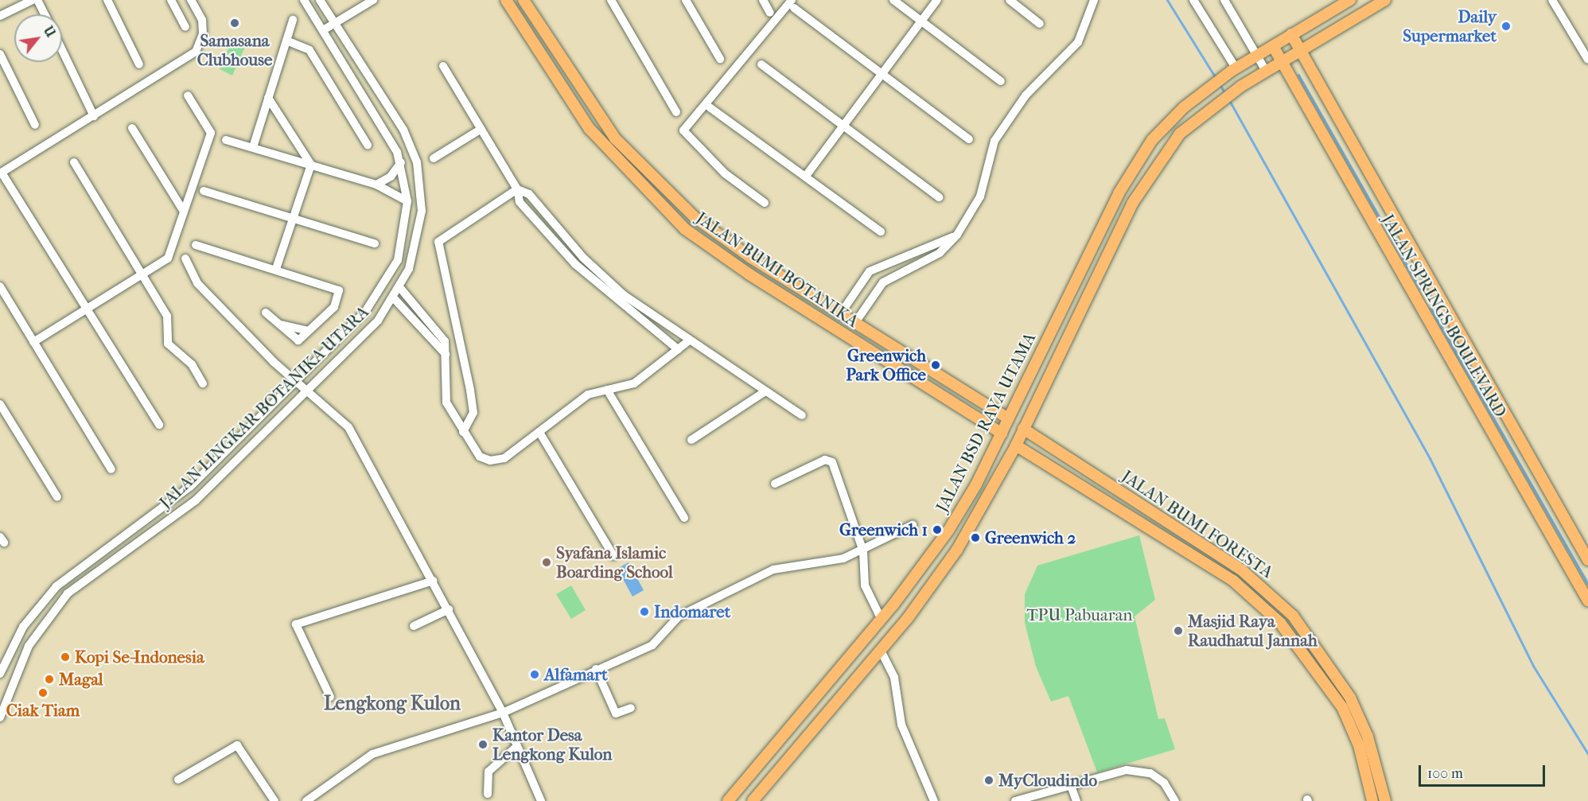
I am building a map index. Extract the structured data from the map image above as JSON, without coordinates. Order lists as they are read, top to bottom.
{
  "streets": {
    "main road": [
      "JALAN BUMI BOTANIKA",
      "JALAN SPRINGS BOULEVARD",
      "JALAN BSD RAYA UTAMA",
      "JALAN BUMI FORESTA"
    ],
    "street": ["JALAN LINGKAR BOTANIKA UTARA"]
  },
  "crossings": [
    ["JALAN BUMI BOTANIKA", "JALAN BSD RAYA UTAMA"],
    ["JALAN SPRINGS BOULEVARD", "JALAN BSD RAYA UTAMA"],
    ["JALAN BSD RAYA UTAMA", "JALAN BUMI FORESTA"]
  ],
  "districts": ["Lengkong Kulon"],
  "parks": ["TPU Pabuaran"],
  "places": [
    "Samasana Clubhouse",
    "Daily Supermarket",
    "Greenwich Park Office",
    "Greenwich 1",
    "Greenwich 2",
    "Syafana Islamic Boarding School",
    "Indomaret",
    "Masjid Raya Raudhatul Jannah",
    "Kopi Se-Indonesia",
    "Alfamart",
    "Magal",
    "Ciak Tiam",
    "Kantor Desa Lengkong Kulon",
    "MyCloudindo"
  ],
  "scale_bar": "100 m",
  "north": "top right"
}
